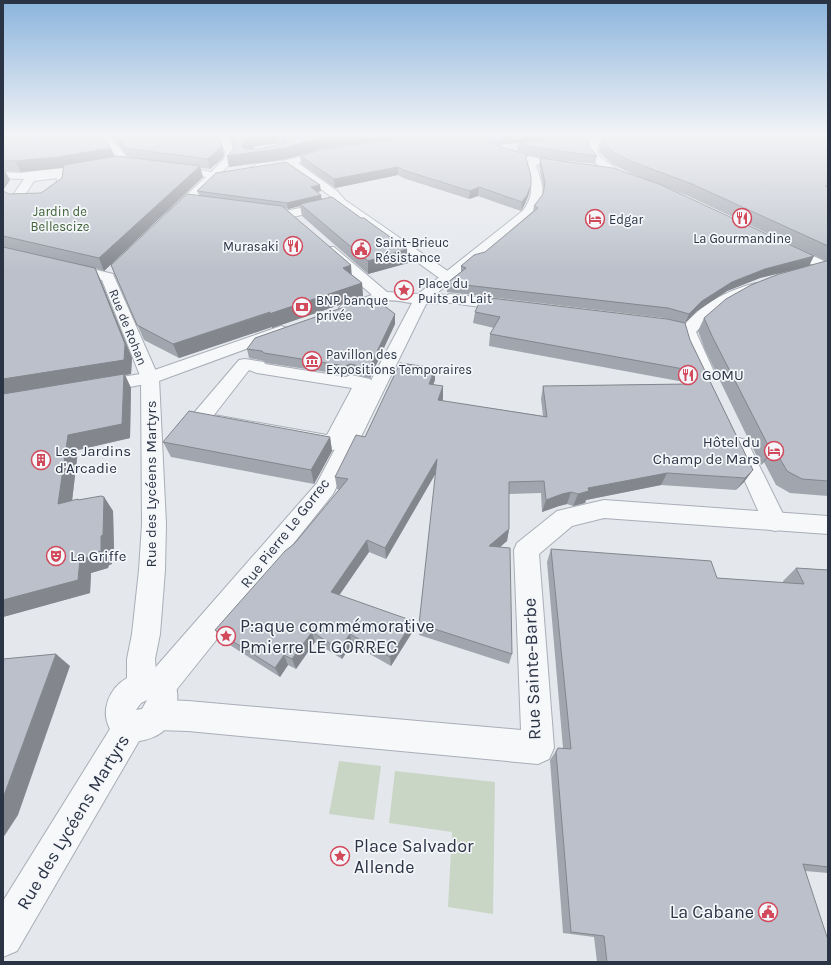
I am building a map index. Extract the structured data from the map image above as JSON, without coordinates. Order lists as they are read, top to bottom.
{
  "streets": {
    "street": [
      "Rue de Rohan",
      "Rue des Lycéens Martyrs",
      "Rue Pierre Le Gorrec",
      "Rue Sainte-Barbe"
    ]
  },
  "crossings": [
    ["Rue de Rohan", "Rue des Lycéens Martyrs"],
    ["Rue des Lycéens Martyrs", "Rue Pierre Le Gorrec"],
    ["Rue des Lycéens Martyrs", "Rue Sainte-Barbe"],
    ["Rue Pierre Le Gorrec", "Rue Sainte-Barbe"]
  ],
  "parks": ["Jardin de Bellescize"],
  "places": {
    "restaurant": ["La Gourmandine", "Murasaki", "GOMU"],
    "hotel": ["Edgar", "Hôtel du Champ de Mars"],
    "public building": ["Saint-Brieuc Résistance", "La Cabane"],
    "place": ["Place du Puits au Lait", "P:aque commémorative Pmierre LE GORREC", "Place Salvador Allende"],
    "bank": ["BNP banque privée"],
    "museum": ["Pavillon des Expositions Temporaires"],
    "building": ["Les Jardins d'Arcadie"],
    "theatre": ["La Griffe"]
  }
}
